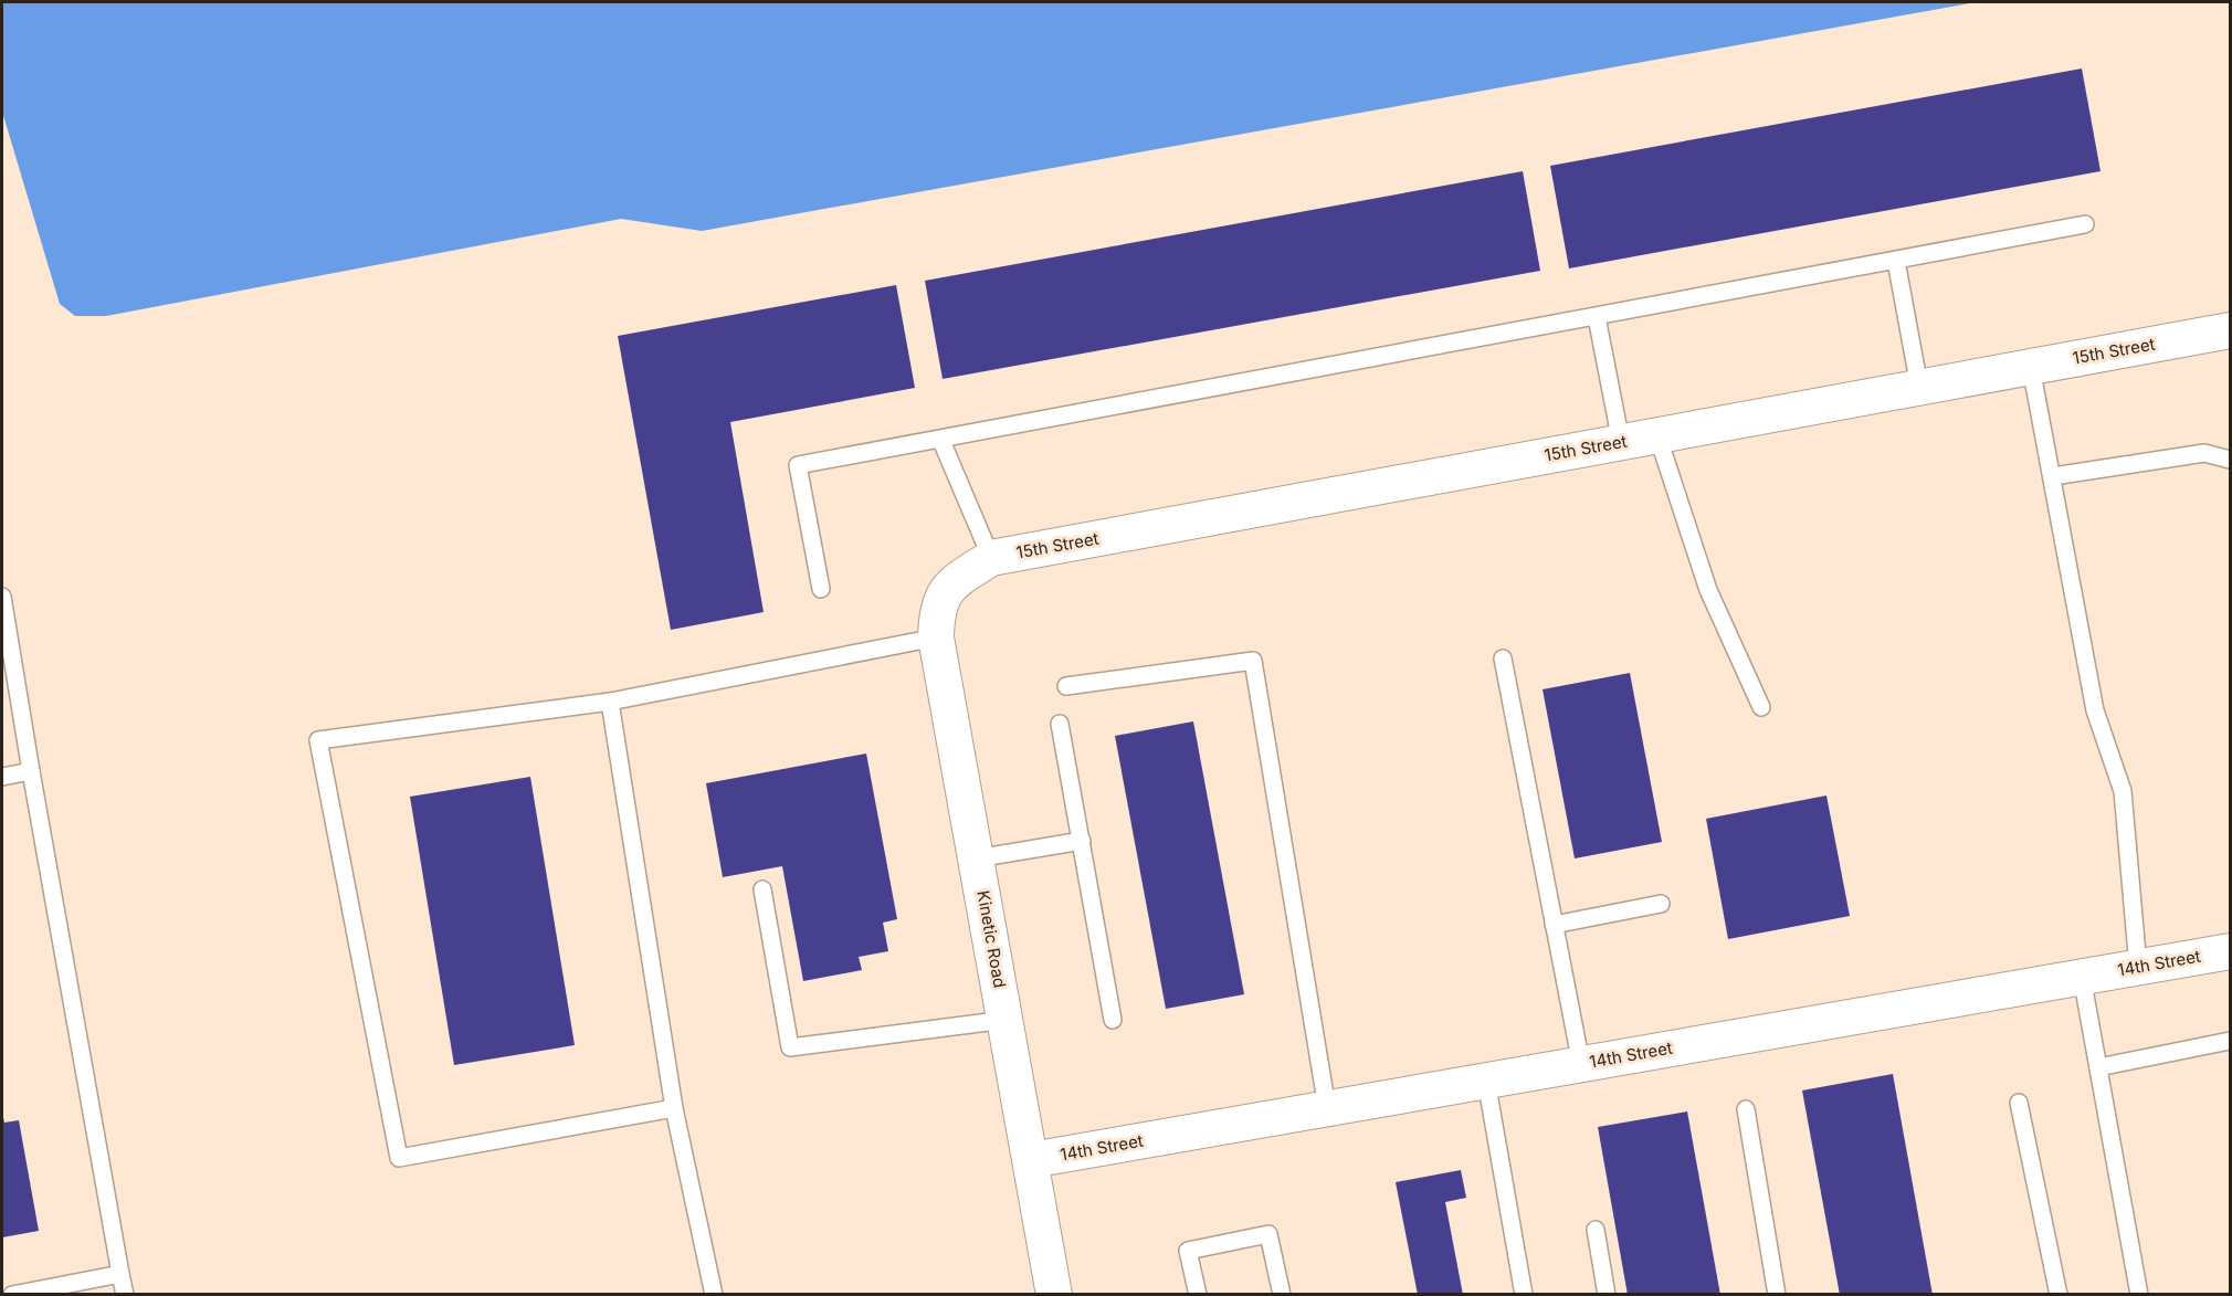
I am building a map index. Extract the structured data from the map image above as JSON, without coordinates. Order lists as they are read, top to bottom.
{
  "streets": {
    "street": ["15th Street", "Kinetic Road", "14th Street"]
  },
  "crossings": [
    ["15th Street", "Kinetic Road"],
    ["Kinetic Road", "14th Street"]
  ]
}
